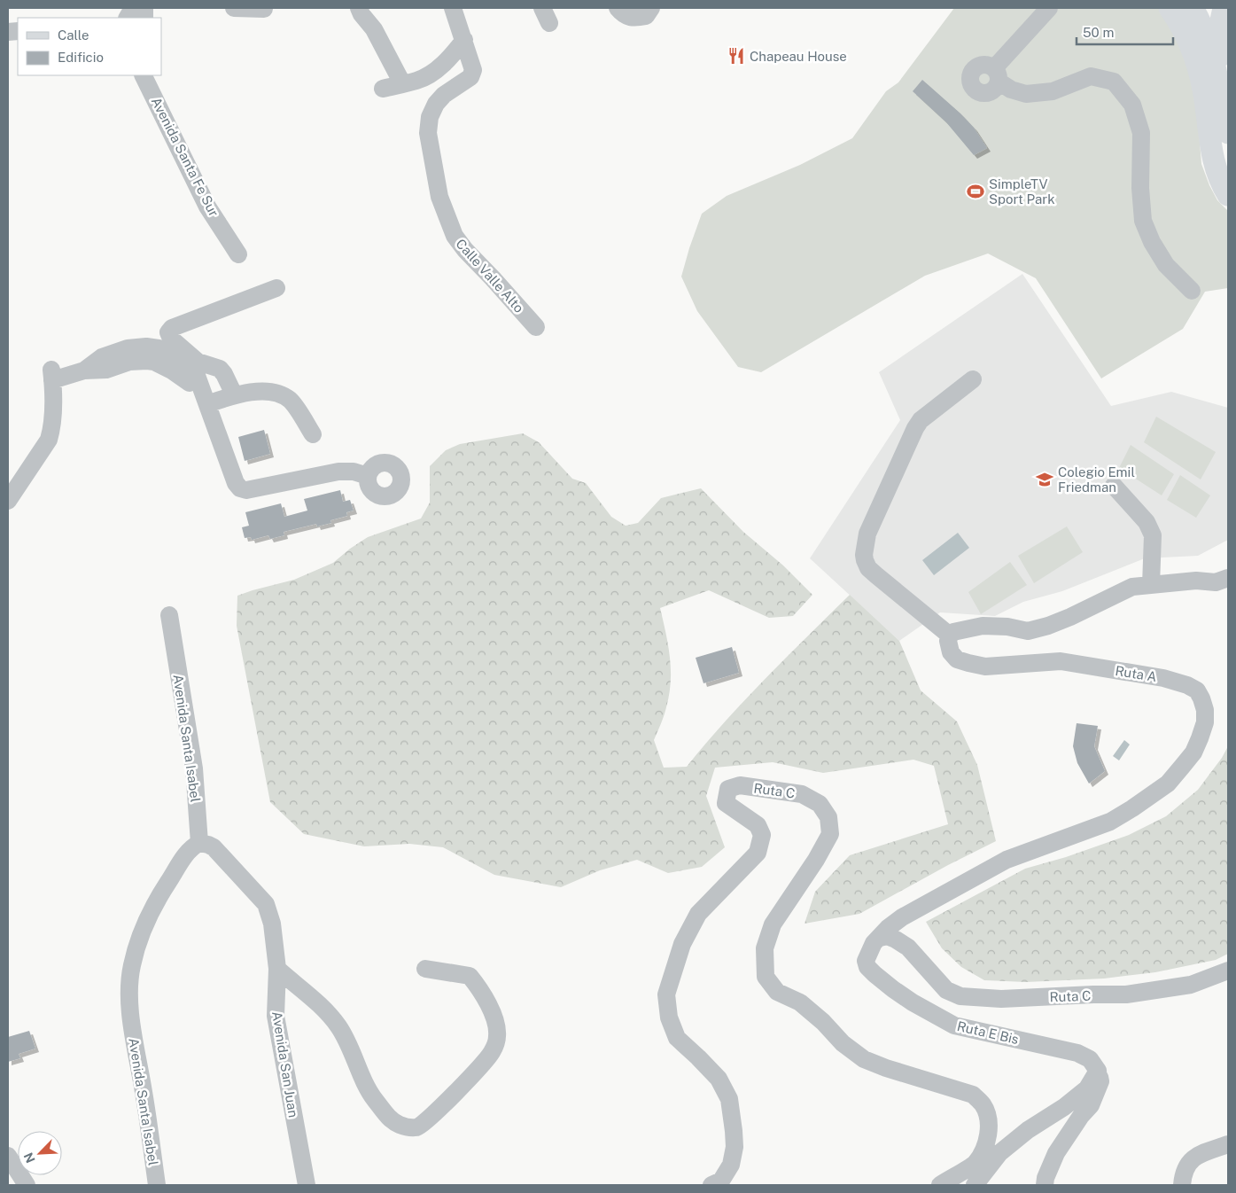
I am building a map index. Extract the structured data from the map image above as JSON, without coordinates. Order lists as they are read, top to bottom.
{
  "streets": {
    "street": [
      "Avenida Santa Fe Sur",
      "Calle Valle Alto",
      "Ruta A",
      "Avenida Santa Isabel",
      "Ruta C",
      "Ruta E Bis",
      "Avenida San Juan"
    ]
  },
  "crossings": [
    ["Ruta A", "Ruta C"],
    ["Ruta A", "Ruta E Bis"],
    ["Avenida Santa Isabel", "Avenida San Juan"],
    ["Ruta C", "Ruta E Bis"]
  ],
  "places": {
    "restaurant": ["Chapeau House"],
    "sports": ["SimpleTV Sport Park"],
    "school or university": ["Colegio Emil Friedman"]
  },
  "legend": ["Calle", "Edificio"],
  "scale_bar": "50 m",
  "north": "bottom left"
}
